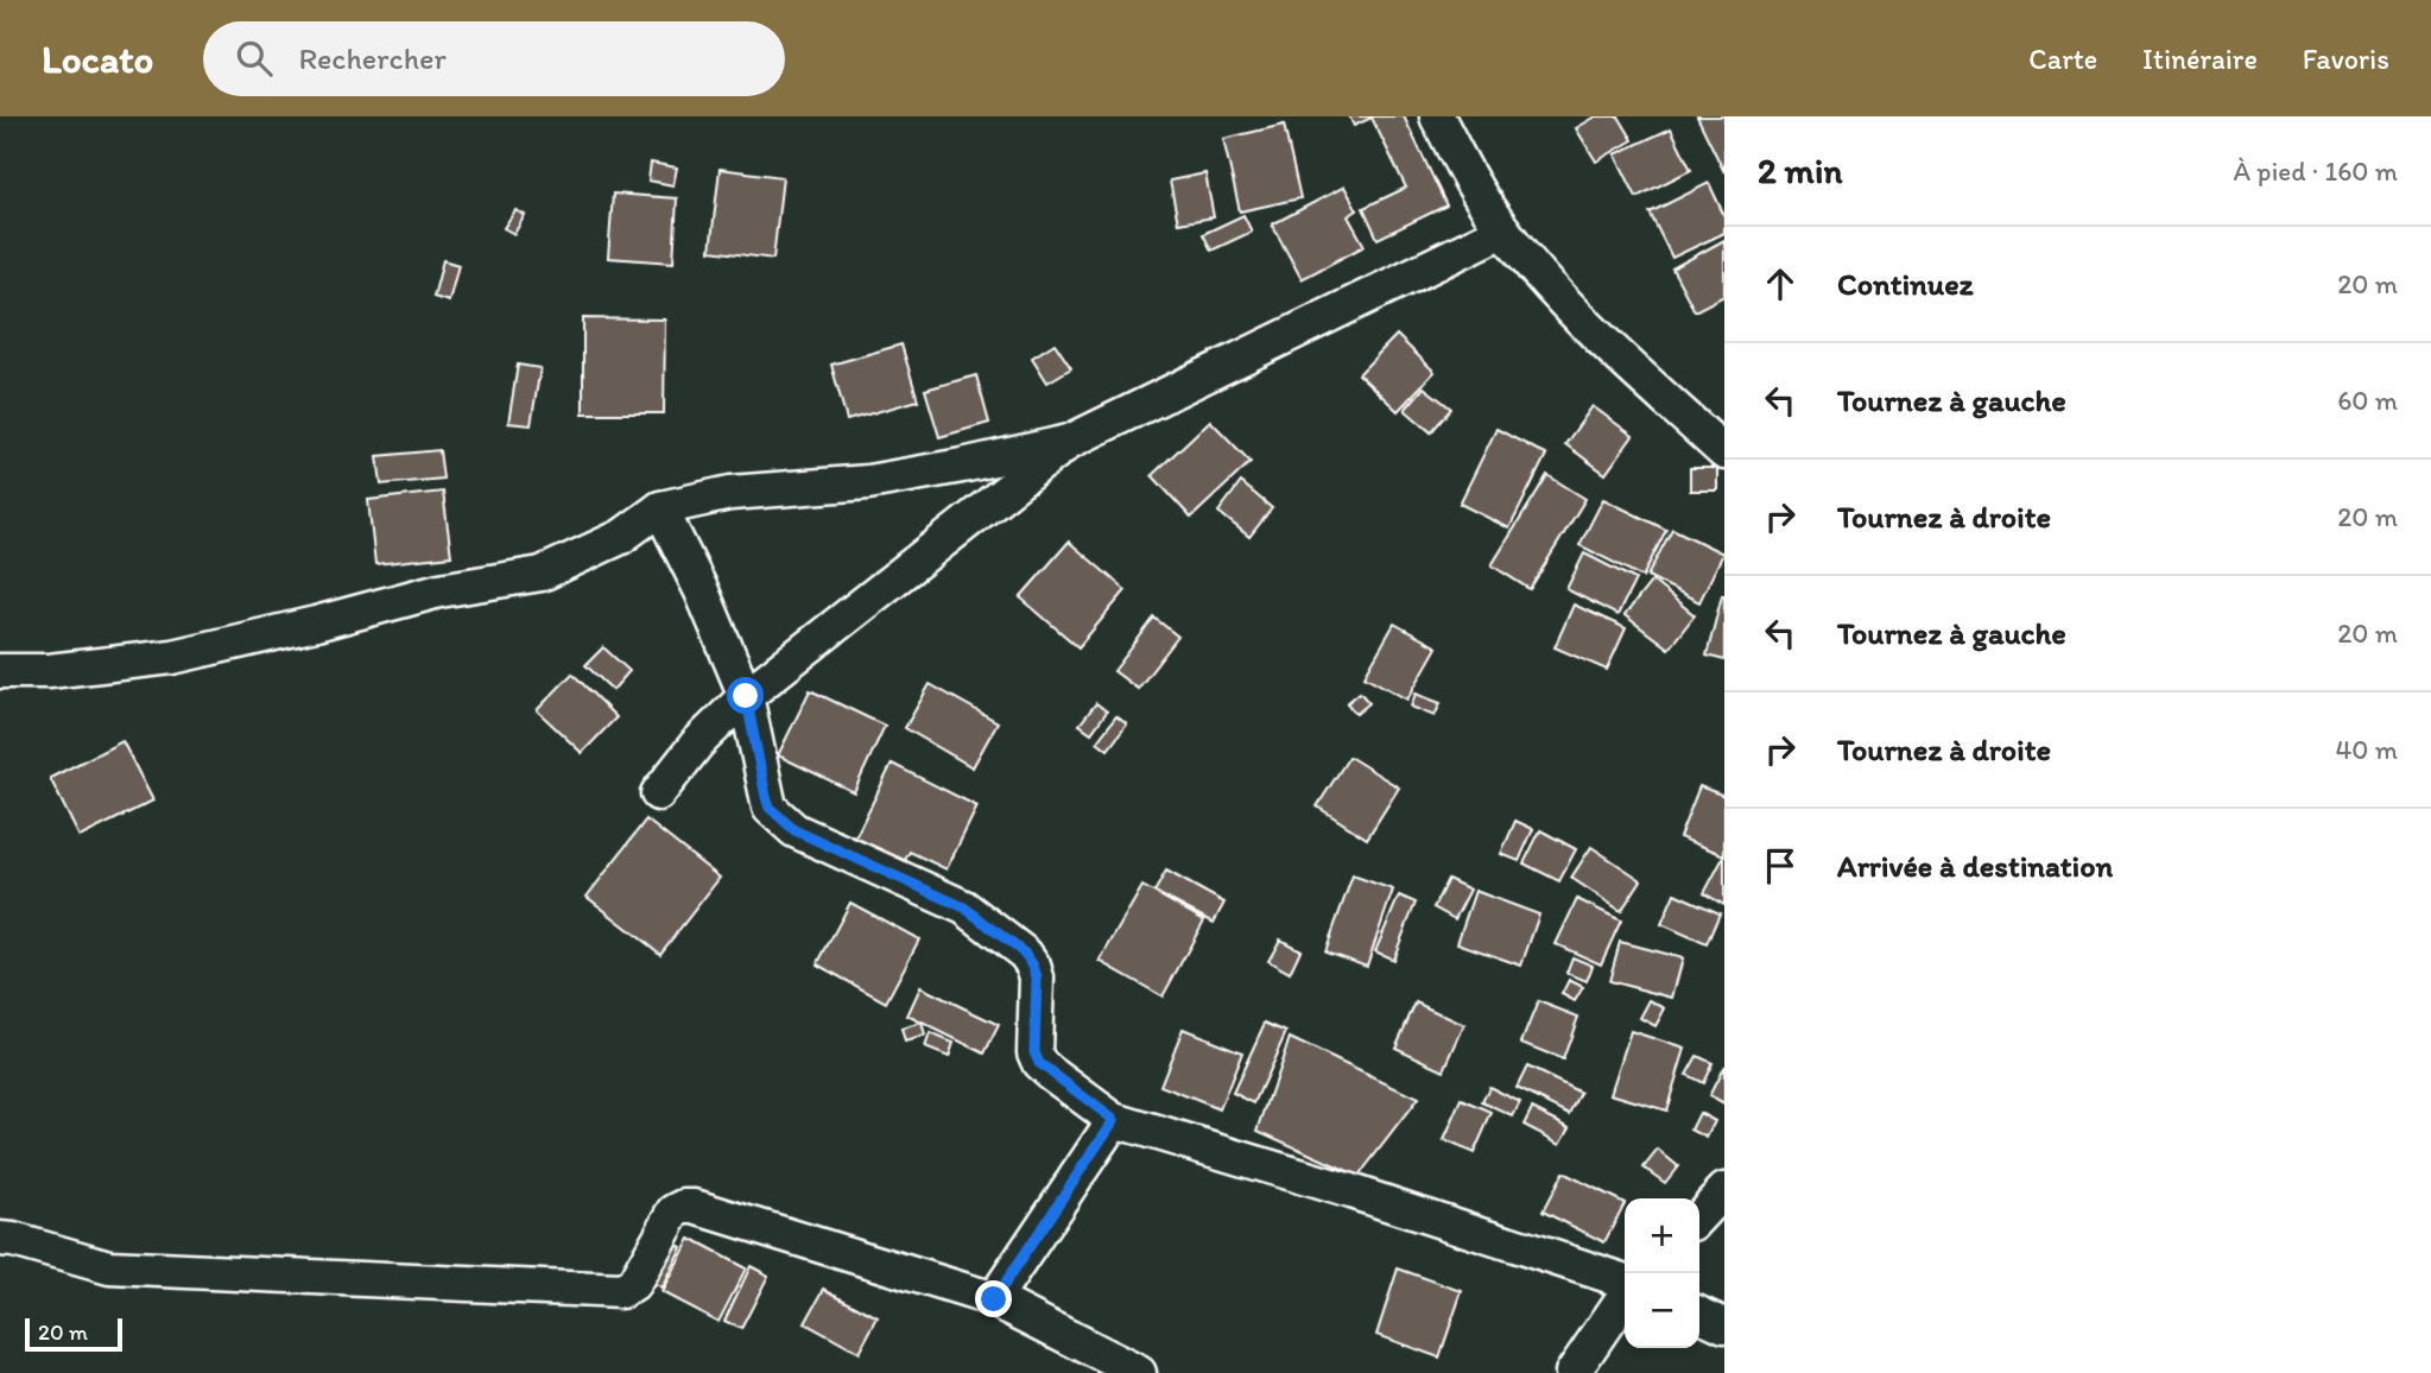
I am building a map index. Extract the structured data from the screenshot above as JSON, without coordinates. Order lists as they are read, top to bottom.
{
  "scale_bar": "20 m",
  "page": {
    "header": "Locato",
    "search": "Rechercher",
    "nav": ["Carte", "Itinéraire", "Favoris"],
    "heading": ["2 min", "À pied · 160 m"],
    "list": [
      ["Continuez", "20 m"],
      ["Tournez à gauche", "60 m"],
      ["Tournez à droite", "20 m"],
      ["Tournez à gauche", "20 m"],
      ["Tournez à droite", "40 m"],
      "Arrivée à destination"
    ],
    "map_buttons": ["+", "−"],
    "scale": "20 m"
  }
}
